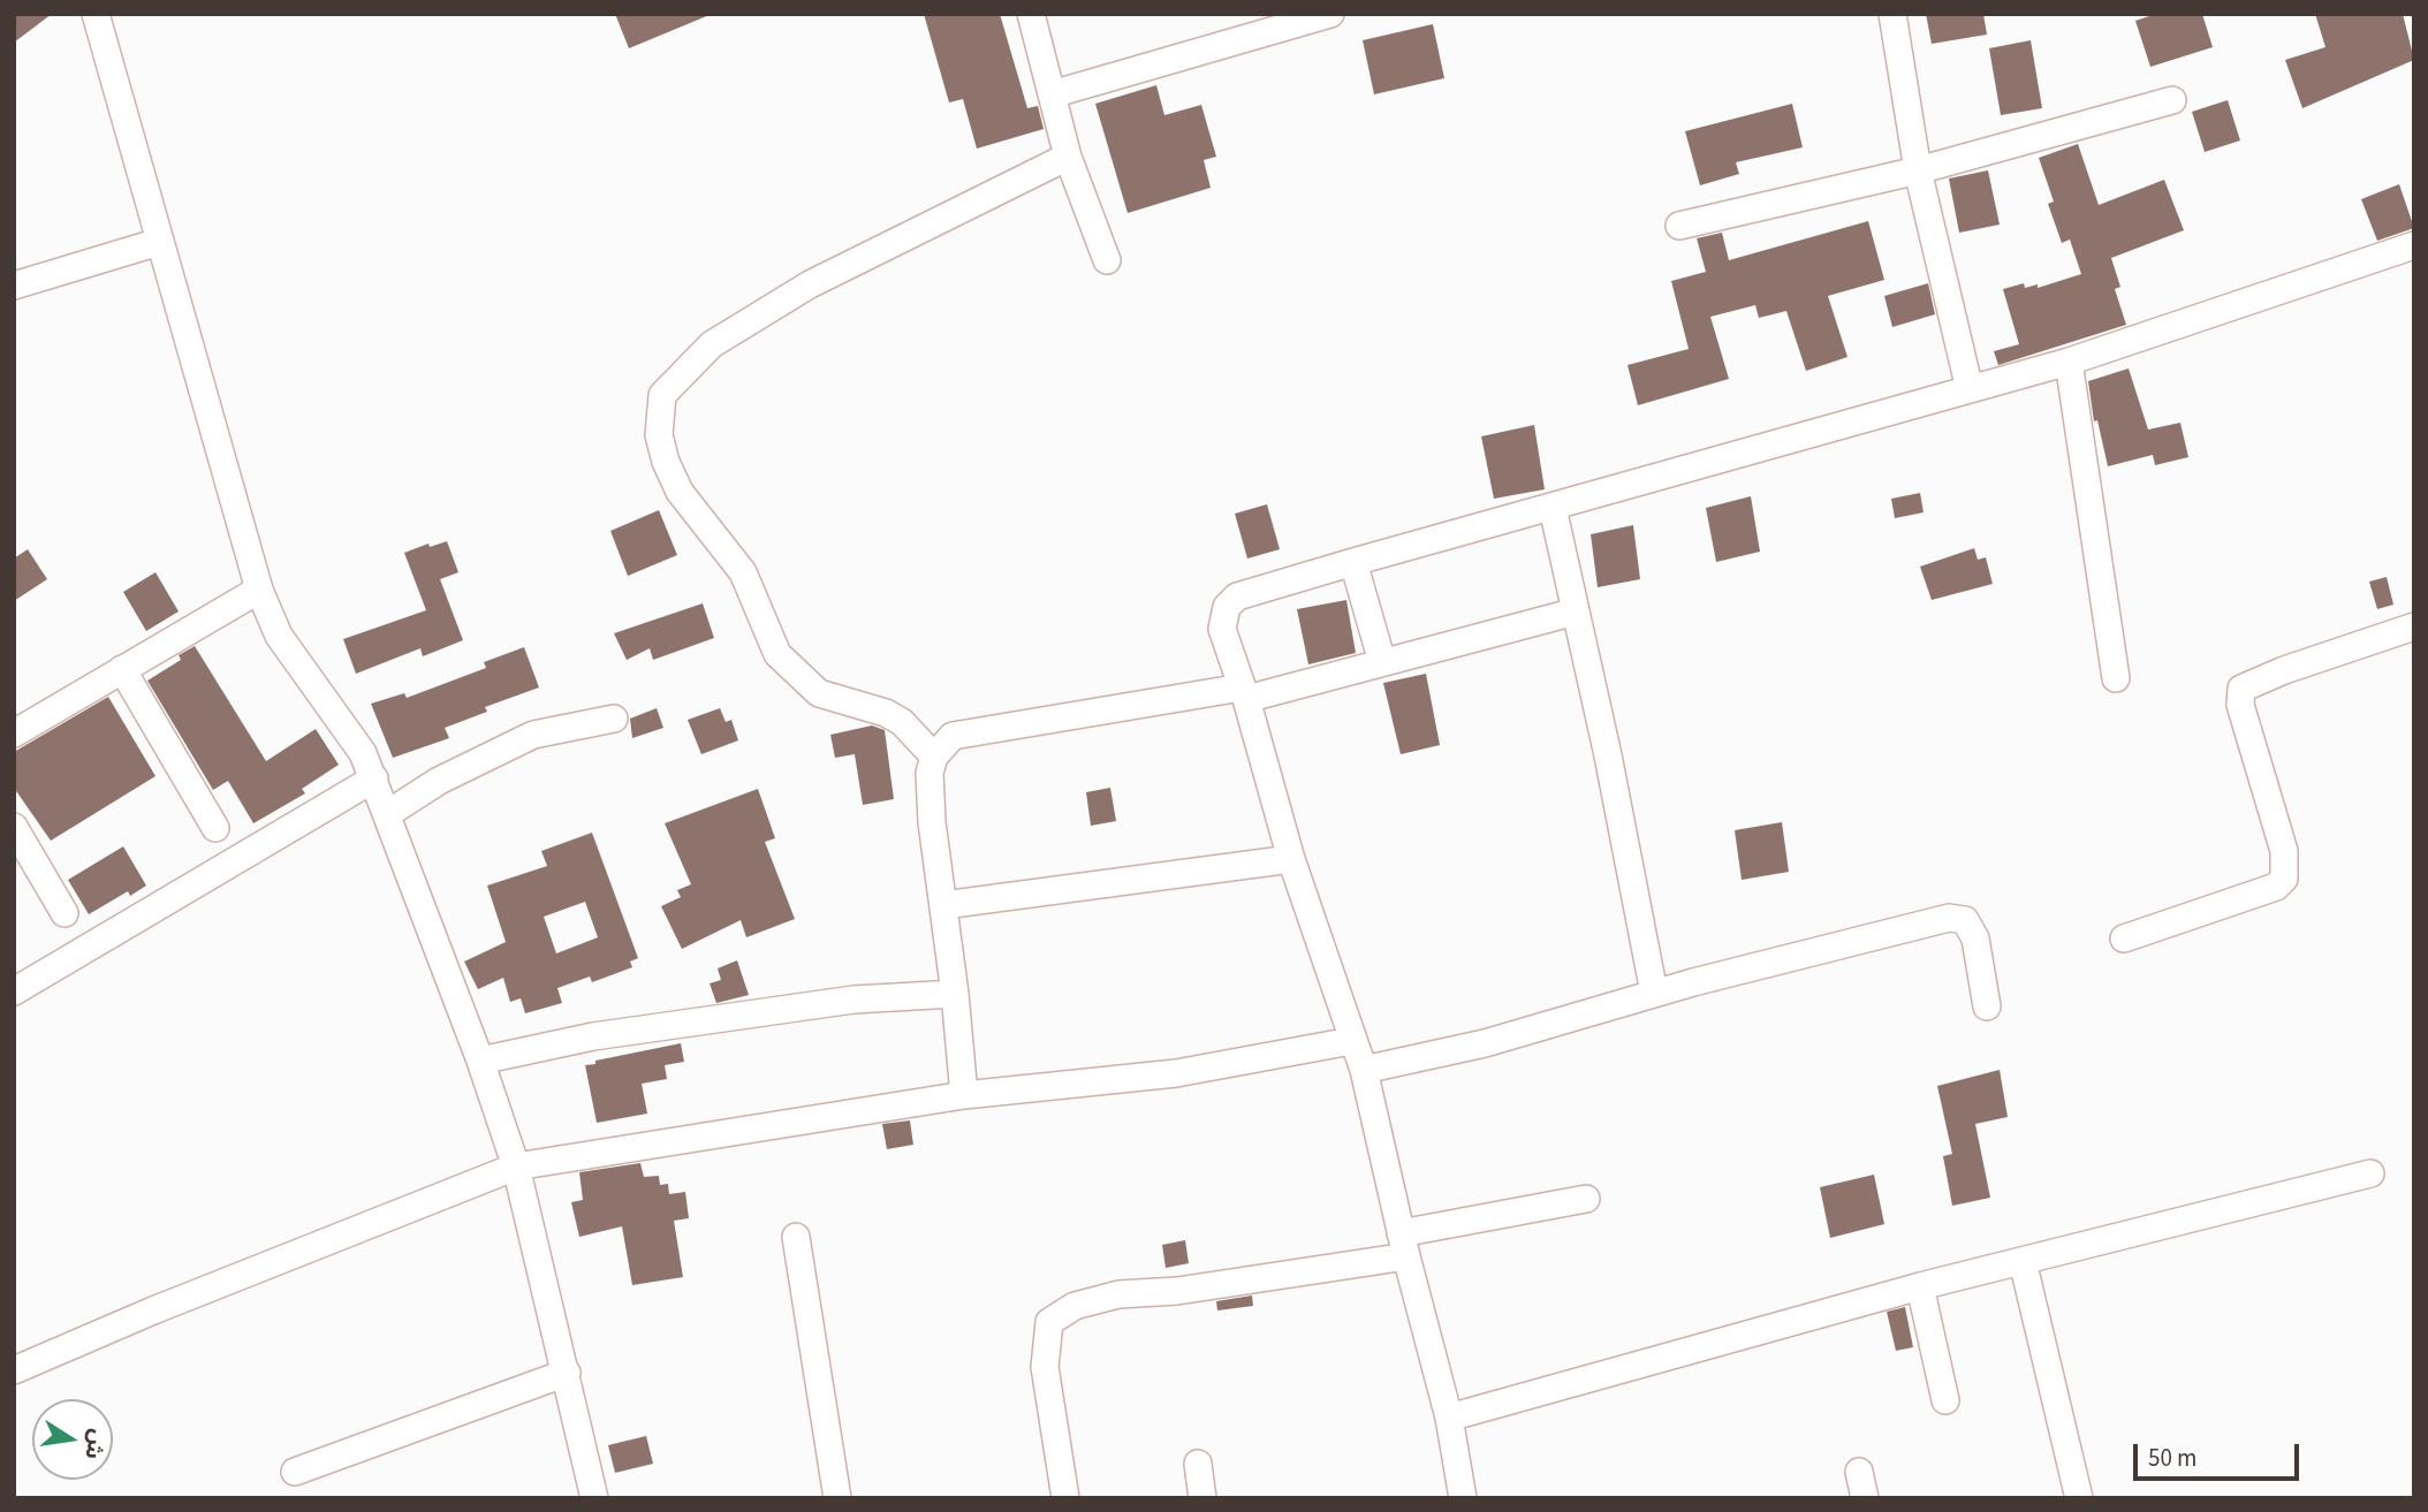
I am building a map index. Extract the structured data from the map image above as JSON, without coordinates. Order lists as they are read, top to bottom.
{
  "scale_bar": "50 m",
  "north": "right"
}
